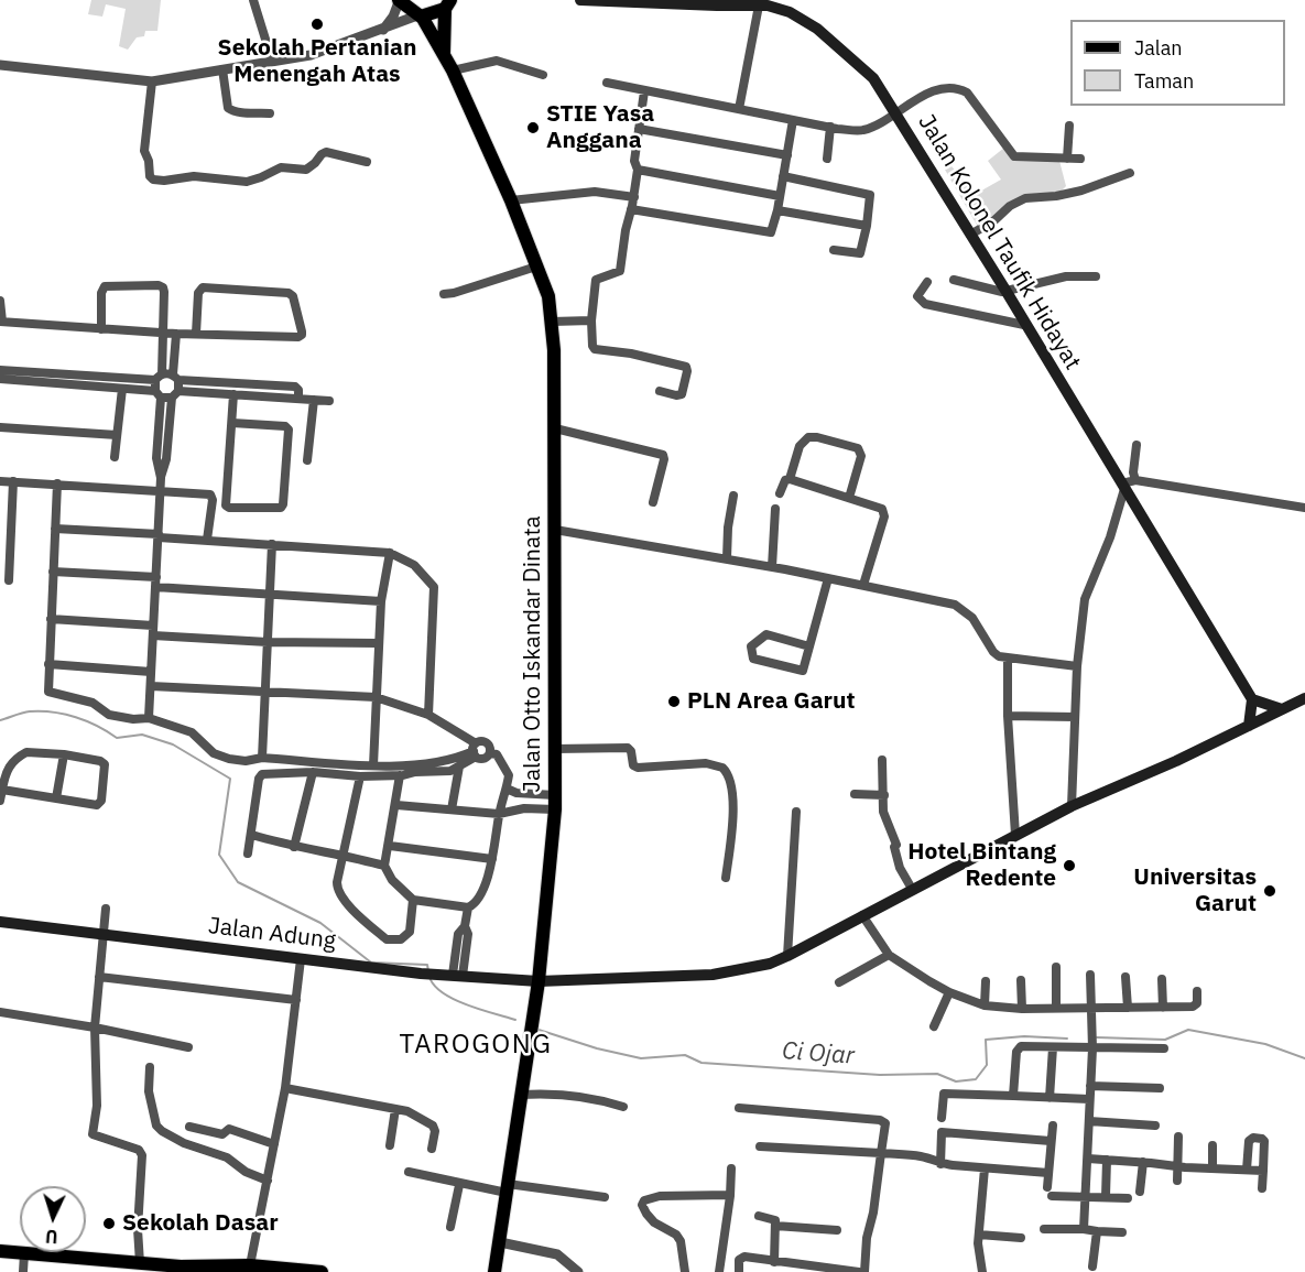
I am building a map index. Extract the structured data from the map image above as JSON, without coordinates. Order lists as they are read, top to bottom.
{
  "streets": {
    "main road": ["Jalan Kolonel Taufik Hidayat", "Jalan Otto Iskandar Dinata", "Jalan Adung"]
  },
  "crossings": [
    ["Jalan Otto Iskandar Dinata", "Jalan Adung"]
  ],
  "districts": ["TAROGONG"],
  "water": ["Ci Ojar"],
  "places": [
    "Sekolah Pertanian Menengah Atas",
    "STIE Yasa Anggana",
    "PLN Area Garut",
    "Hotel Bintang Redente",
    "Universitas Garut",
    "Sekolah Dasar"
  ],
  "legend": ["Jalan", "Taman"],
  "north": "bottom"
}
